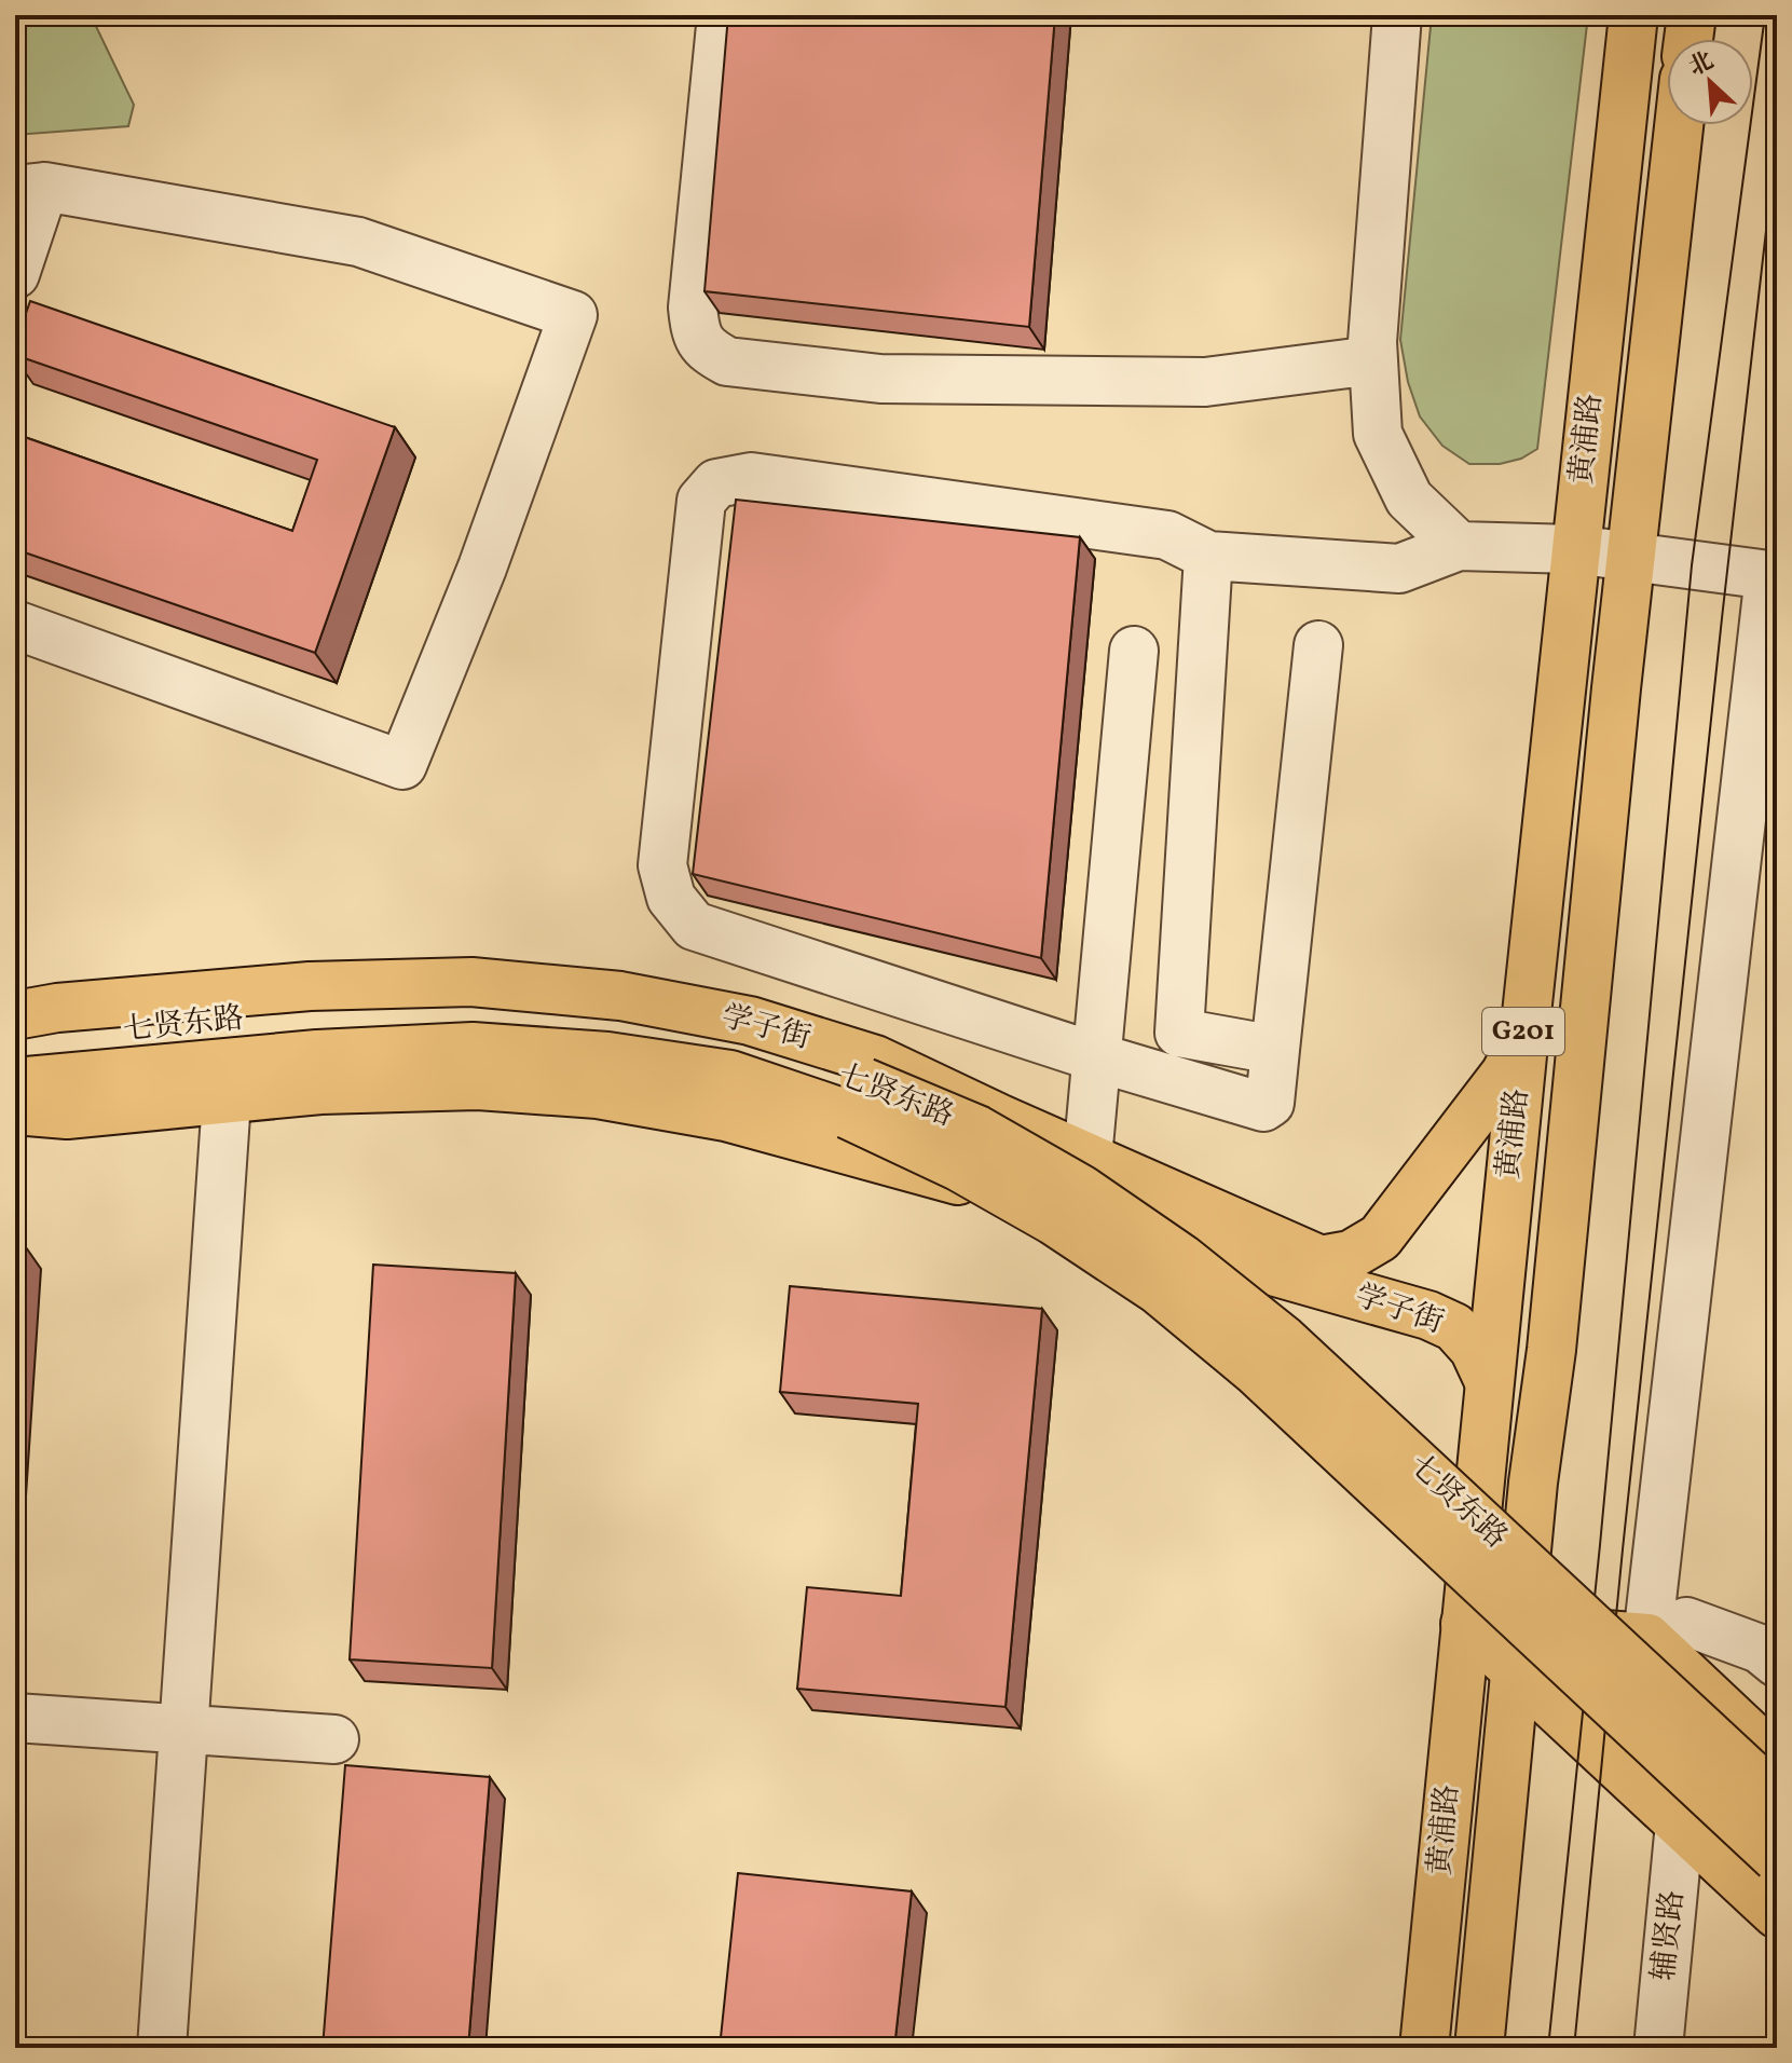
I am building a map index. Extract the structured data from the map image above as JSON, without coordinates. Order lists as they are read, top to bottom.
{
  "streets": {
    "main road": [
      "黄浦路",
      "七贤东路",
      "学子街",
      "G201"
    ],
    "street": ["辅贤路"]
  },
  "crossings": [
    ["黄浦路", "学子街"]
  ],
  "north": "top left"
}
